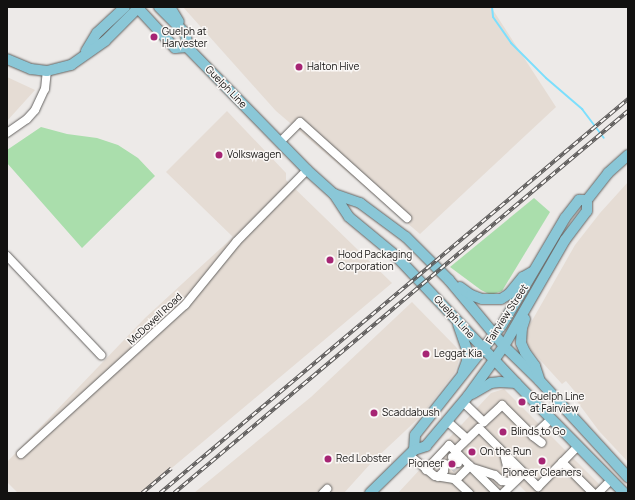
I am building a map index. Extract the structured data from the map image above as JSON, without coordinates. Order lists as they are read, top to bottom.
{
  "streets": {
    "main road": ["Guelph Line", "Fairview Street"],
    "street": ["McDowell Road"]
  },
  "crossings": [
    ["Guelph Line", "Fairview Street"],
    ["Guelph Line", "McDowell Road"]
  ],
  "places": [
    "Guelph at Harvester",
    "Halton Hive",
    "Volkswagen",
    "Hood Packaging Corporation",
    "Leggat Kia",
    "Guelph Line at Fairview",
    "Scaddabush",
    "Blinds to Go",
    "On the Run",
    "Red Lobster",
    "Pioneer Cleaners",
    "Pioneer"
  ]
}
